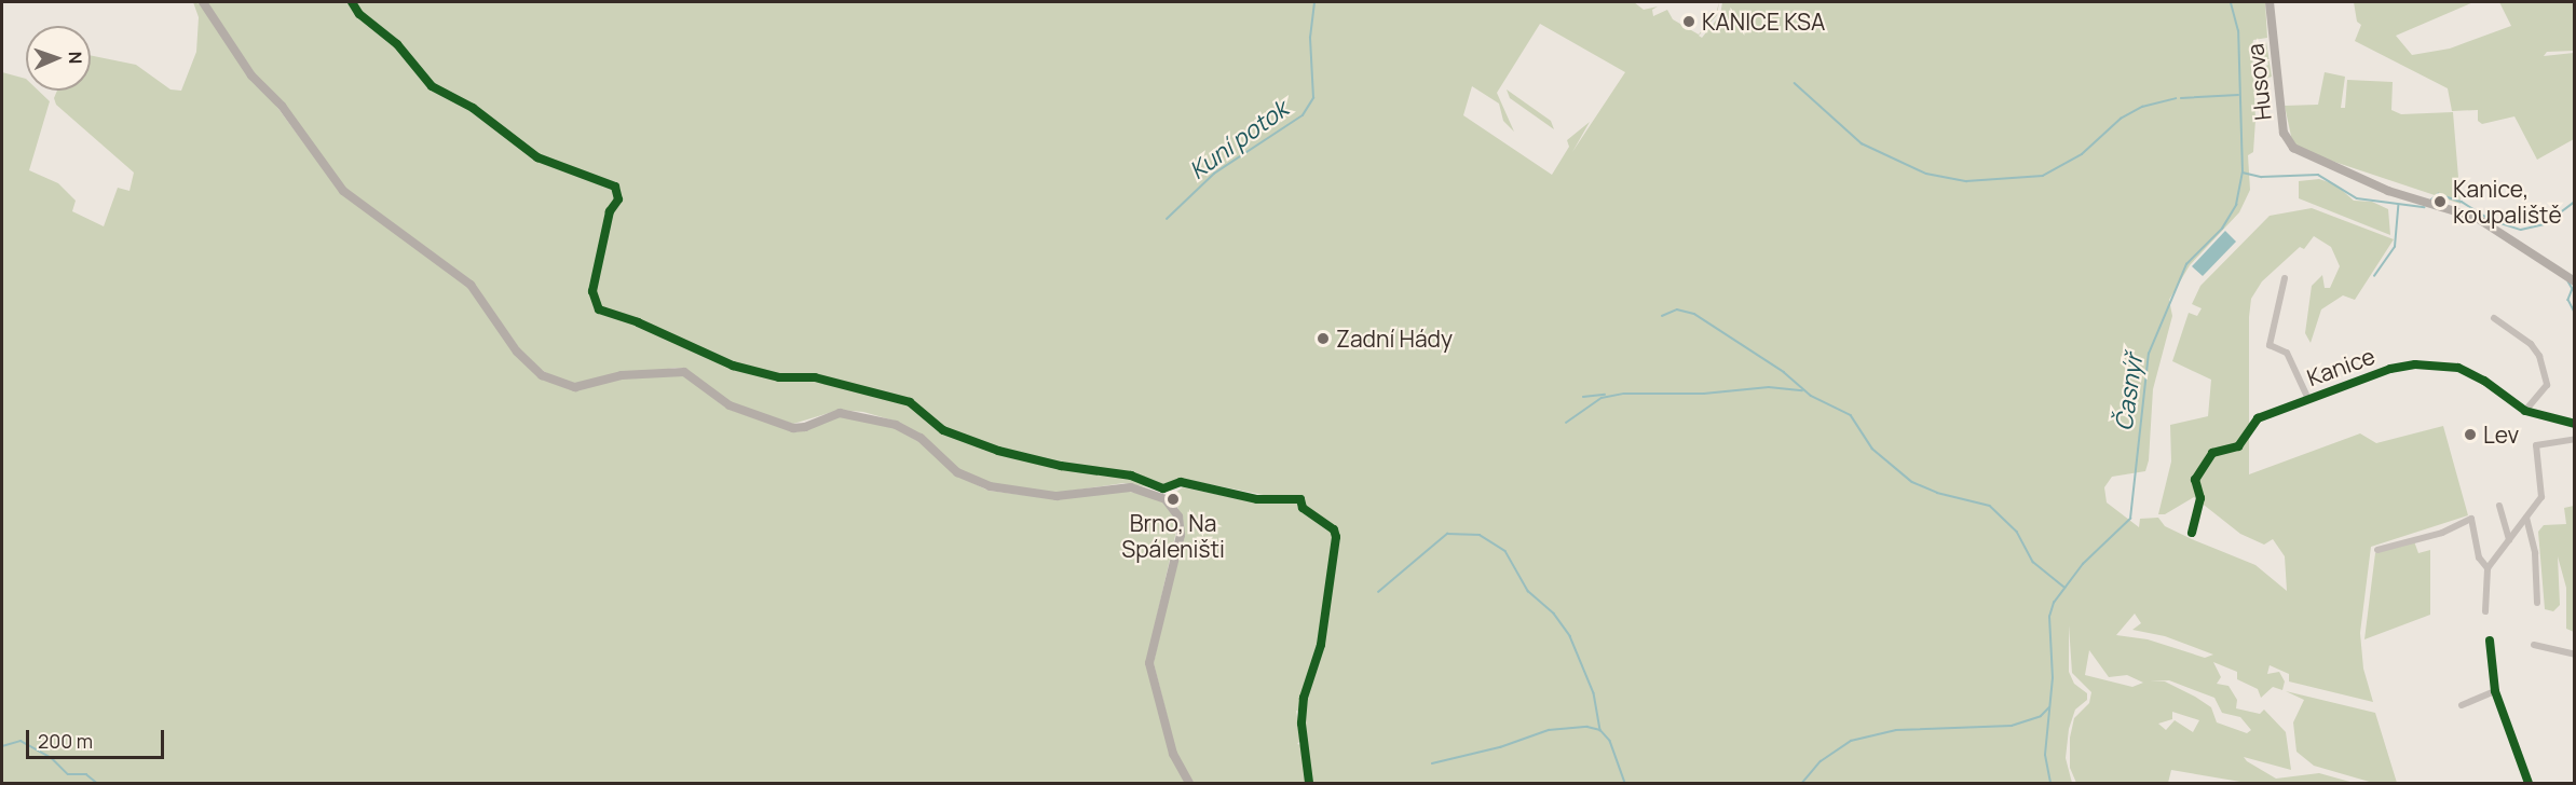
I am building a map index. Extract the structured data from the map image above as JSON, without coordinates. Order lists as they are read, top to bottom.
{
  "streets": {
    "main road": ["Husova"],
    "street": ["Kanice"]
  },
  "water": ["Kuní potok", "Časnýř"],
  "places": [
    "KANICE KSA",
    "Kanice, koupaliště",
    "Zadní Hády",
    "Lev",
    "Brno, Na Spáleništi"
  ],
  "scale_bar": "200 m",
  "north": "right"
}
